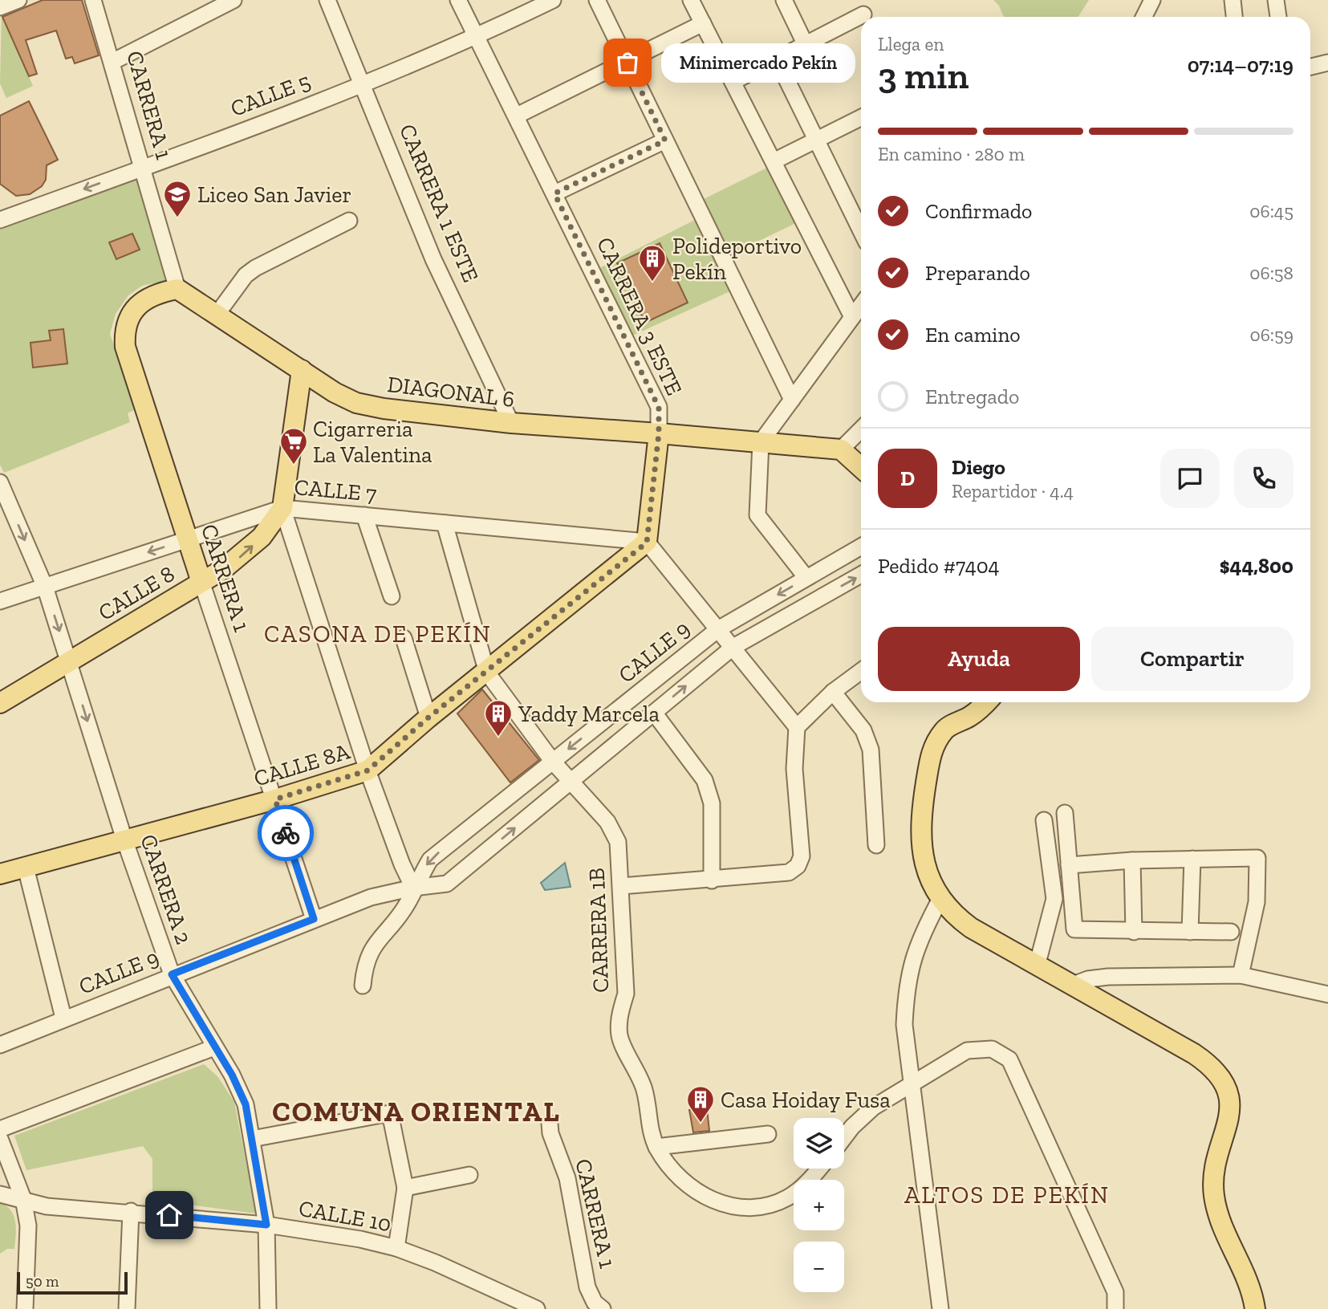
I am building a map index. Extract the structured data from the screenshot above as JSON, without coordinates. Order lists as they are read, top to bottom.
{
  "streets": {
    "main road": [
      "CARRERA 1",
      "CARRERA 3 ESTE",
      "DIAGONAL 6",
      "CALLE 8",
      "CALLE 8A"
    ],
    "street": [
      "CALLE 5",
      "CARRERA 1 ESTE",
      "CALLE 7",
      "CALLE 9",
      "CARRERA 2",
      "CARRERA 1B",
      "CALLE 10"
    ]
  },
  "crossings": [
    ["CALLE 5", "CARRERA 1"],
    ["CALLE 5", "CARRERA 1 ESTE"],
    ["CALLE 5", "CARRERA 3 ESTE"],
    ["CARRERA 1", "DIAGONAL 6"],
    ["CARRERA 1", "CALLE 7"],
    ["CARRERA 1", "CALLE 8"],
    ["CARRERA 1", "CALLE 9"],
    ["CARRERA 1", "CALLE 8A"],
    ["CARRERA 1 ESTE", "DIAGONAL 6"],
    ["CARRERA 3 ESTE", "DIAGONAL 6"],
    ["CARRERA 3 ESTE", "CALLE 7"],
    ["CARRERA 3 ESTE", "CALLE 8A"],
    ["CALLE 7", "CALLE 8"],
    ["CALLE 7", "CALLE 8A"],
    ["CALLE 7", "CARRERA 2"],
    ["CALLE 8", "CARRERA 2"],
    ["CALLE 9", "CARRERA 2"],
    ["CALLE 9", "CARRERA 1B"],
    ["CALLE 8A", "CARRERA 2"],
    ["CALLE 8A", "CARRERA 1B"],
    ["CARRERA 2", "CALLE 10"]
  ],
  "one_way": ["CARRERA 2"],
  "districts": ["CASONA DE PEKÍN", "COMUNA ORIENTAL", "ALTOS DE PEKÍN"],
  "places": {
    "other": ["Minimercado Pekín"],
    "school or university": ["Liceo San Javier"],
    "building": ["Polideportivo Pekín", "Yaddy Marcela", "Casa Hoiday Fusa"],
    "supermarket": ["Cigarreria La Valentina"]
  },
  "scale_bar": "50 m",
  "page": {
    "heading": ["3 min", "Llega en", "07:14–07:19"],
    "panel": [
      "Diego",
      "Repartidor · 4.4",
      "Pedido #7404",
      "$44,800"
    ],
    "bubble": "Minimercado Pekín",
    "bar": "En camino · 280 m",
    "list": [
      ["Confirmado", "06:45"],
      ["Preparando", "06:58"],
      ["En camino", "06:59"],
      "Entregado"
    ],
    "round": "D",
    "buttons": ["Ayuda", "Compartir"],
    "map_buttons": ["+", "−"],
    "scale": "50 m"
  }
}
